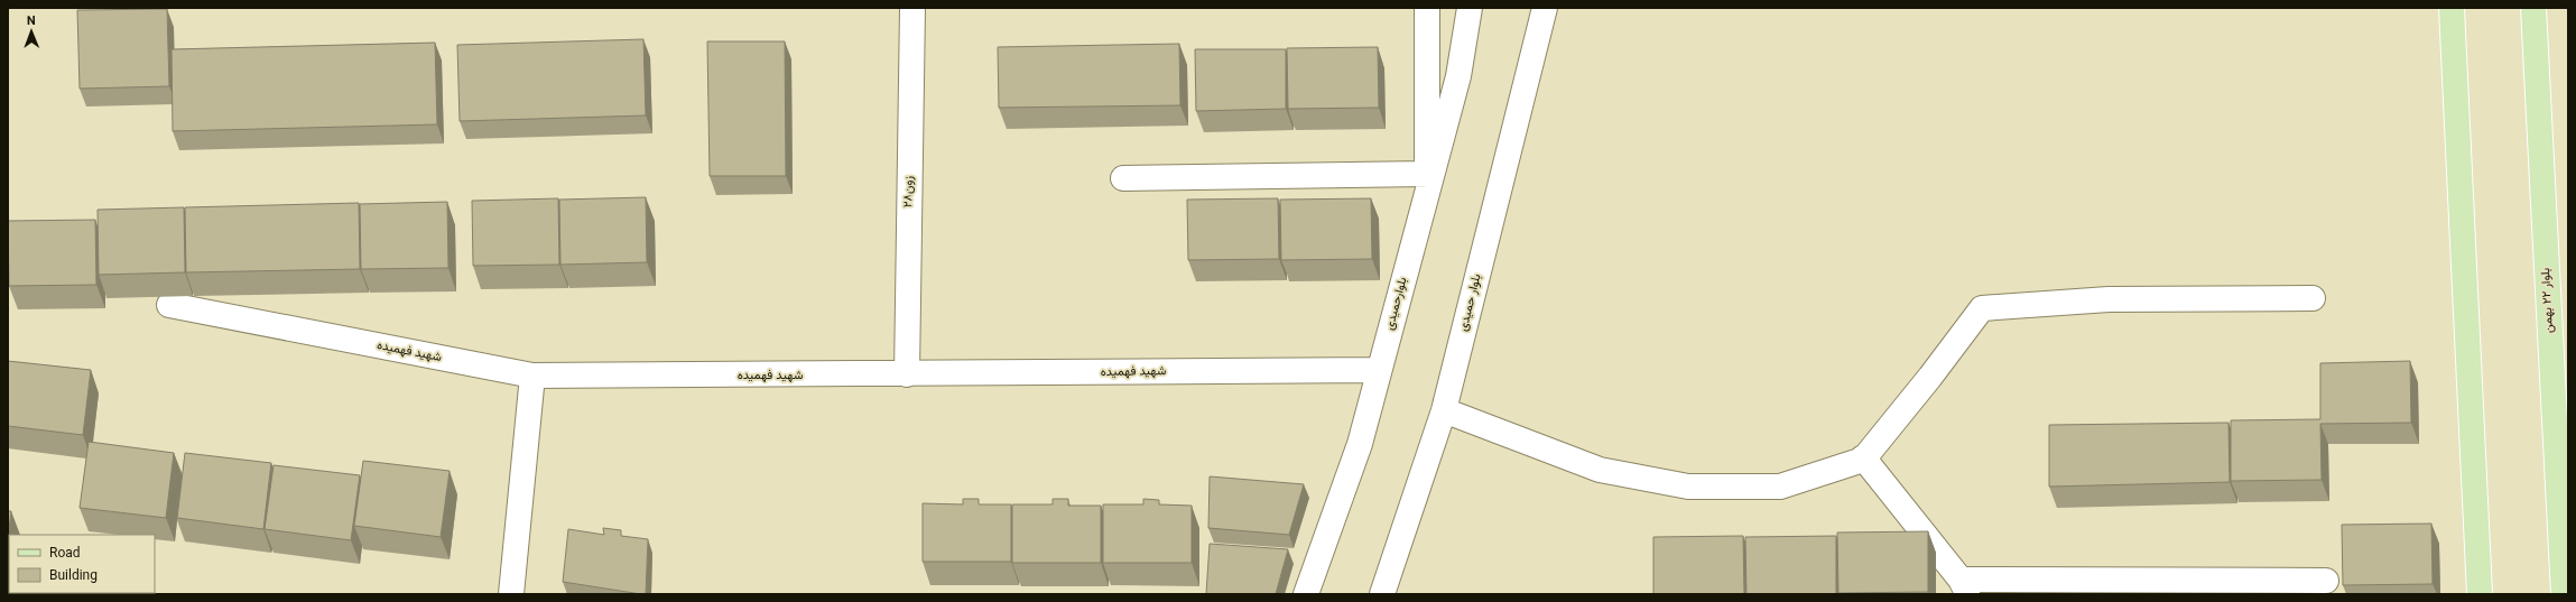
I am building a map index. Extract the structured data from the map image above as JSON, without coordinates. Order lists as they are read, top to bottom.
{
  "streets": {
    "main road": ["بلوار ۲۲ بهمن"],
    "street": [
      "زون۲۸",
      "بلوار حمیدی",
      "بلوارحمیدی",
      "شهید فهمیده"
    ]
  },
  "crossings": [
    ["زون۲۸", "شهید فهمیده"],
    ["بلوارحمیدی", "شهید فهمیده"]
  ],
  "legend": ["Road", "Building"],
  "north": "top"
}
